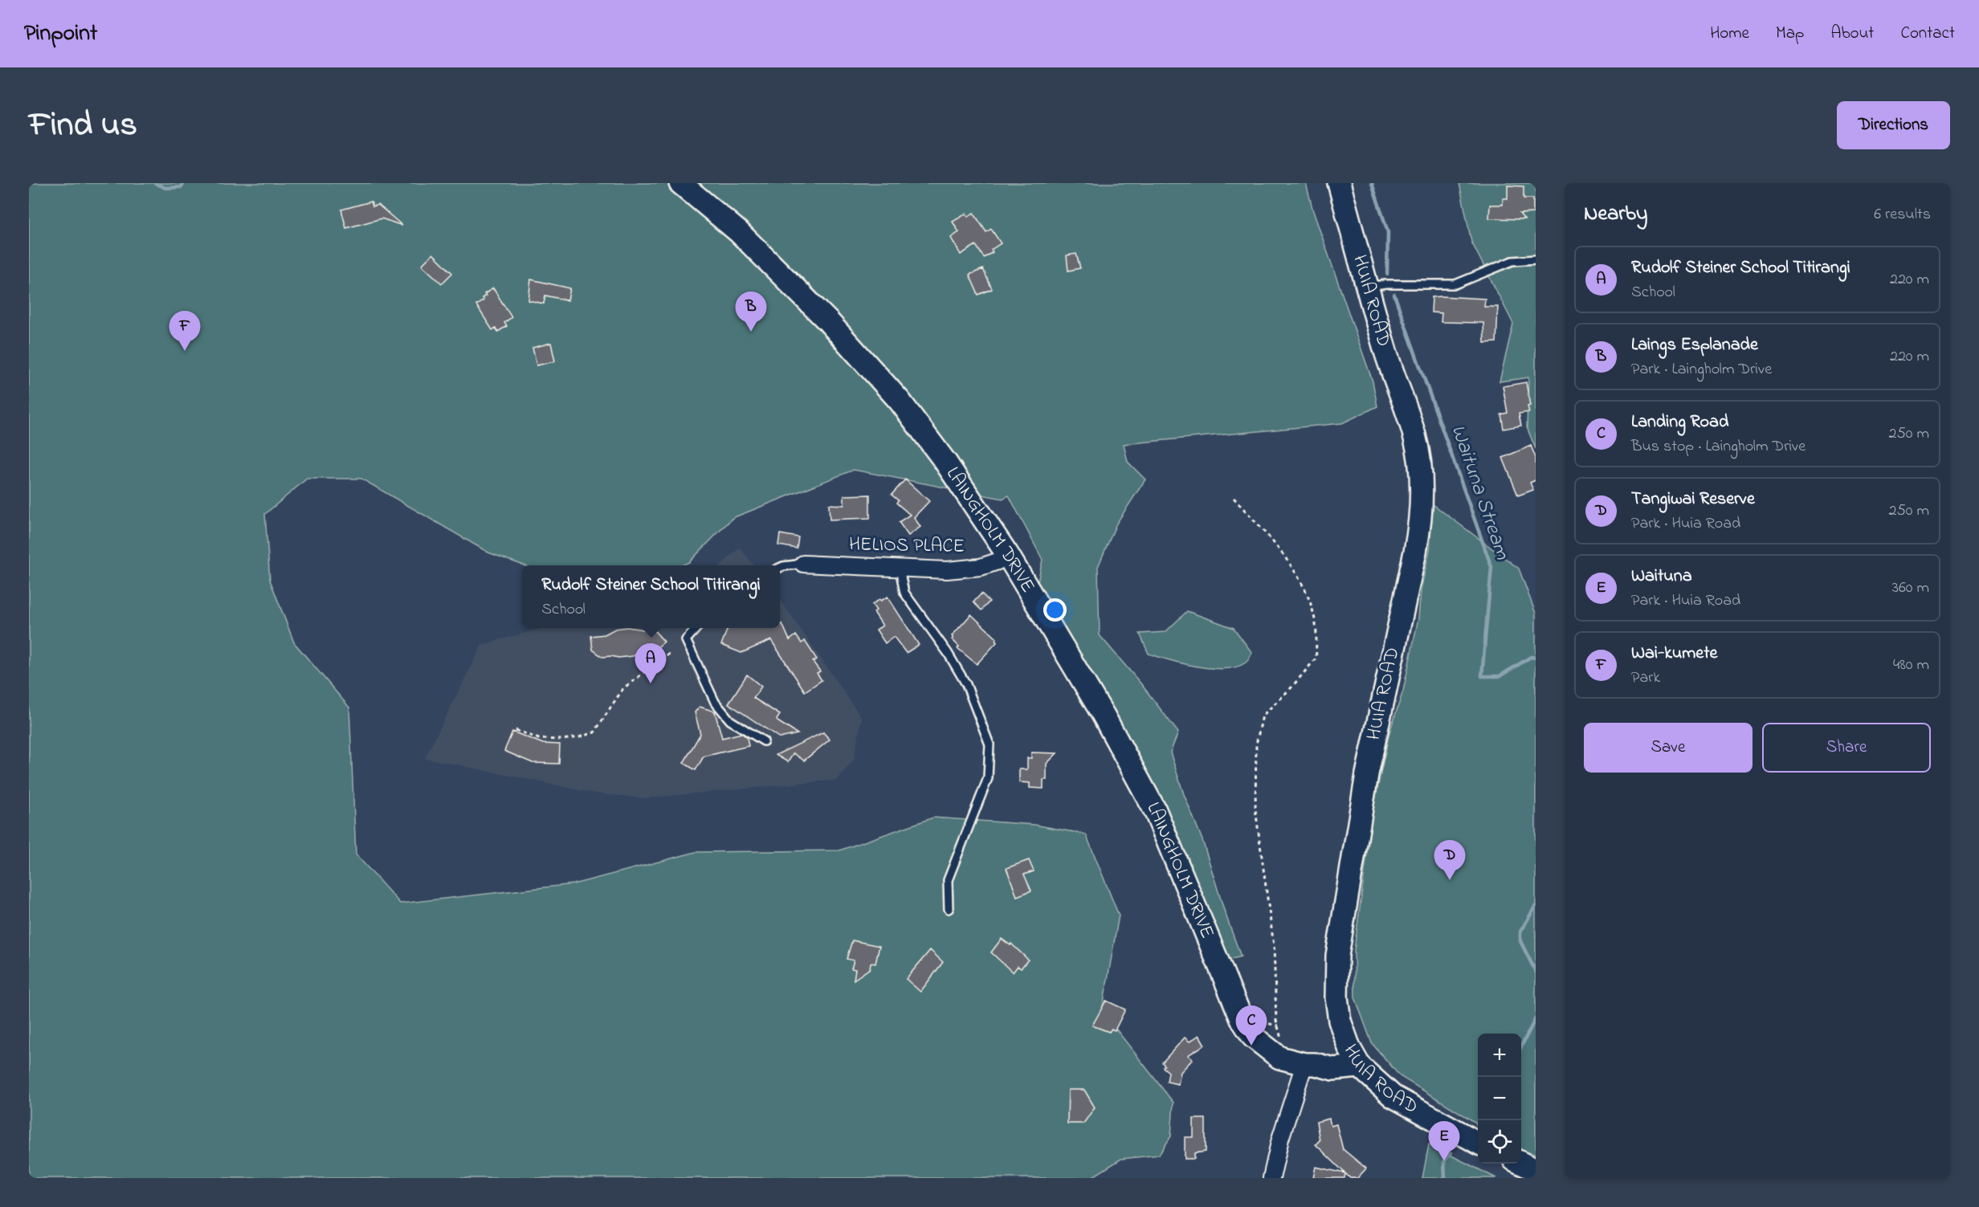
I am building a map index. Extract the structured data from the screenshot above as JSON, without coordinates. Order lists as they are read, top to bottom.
{
  "streets": {
    "street": ["HUIA ROAD", "LAINGHOLM DRIVE", "HELIOS PLACE"]
  },
  "crossings": [
    ["HUIA ROAD", "LAINGHOLM DRIVE"],
    ["LAINGHOLM DRIVE", "HELIOS PLACE"]
  ],
  "water": ["Waituna Stream"],
  "page": {
    "header": "Pinpoint",
    "nav": [
      "Home",
      "Map",
      "About",
      "Contact"
    ],
    "title": "Find us",
    "buttons": [
      "Directions",
      ["Save", "Share"]
    ],
    "heading": ["Nearby", "6 results"],
    "list": [
      {
        "mark": "A",
        "name": "Rudolf Steiner School Titirangi",
        "note": "School",
        "value": "220 m"
      },
      {
        "mark": "B",
        "name": "Laings Esplanade",
        "note": "Park · Laingholm Drive",
        "value": "220 m"
      },
      {
        "mark": "C",
        "name": "Landing Road",
        "note": "Bus stop · Laingholm Drive",
        "value": "250 m"
      },
      {
        "mark": "D",
        "name": "Tangiwai Reserve",
        "note": "Park · Huia Road",
        "value": "250 m"
      },
      {
        "mark": "E",
        "name": "Waituna",
        "note": "Park · Huia Road",
        "value": "360 m"
      },
      {
        "mark": "F",
        "name": "Wai-kumete",
        "note": "Park",
        "value": "480 m"
      }
    ],
    "pins": [
      "B",
      "F",
      "A",
      "D",
      "C",
      "E"
    ],
    "popup": ["Rudolf Steiner School Titirangi", "School"],
    "map_buttons": ["+", "−"]
  }
}
